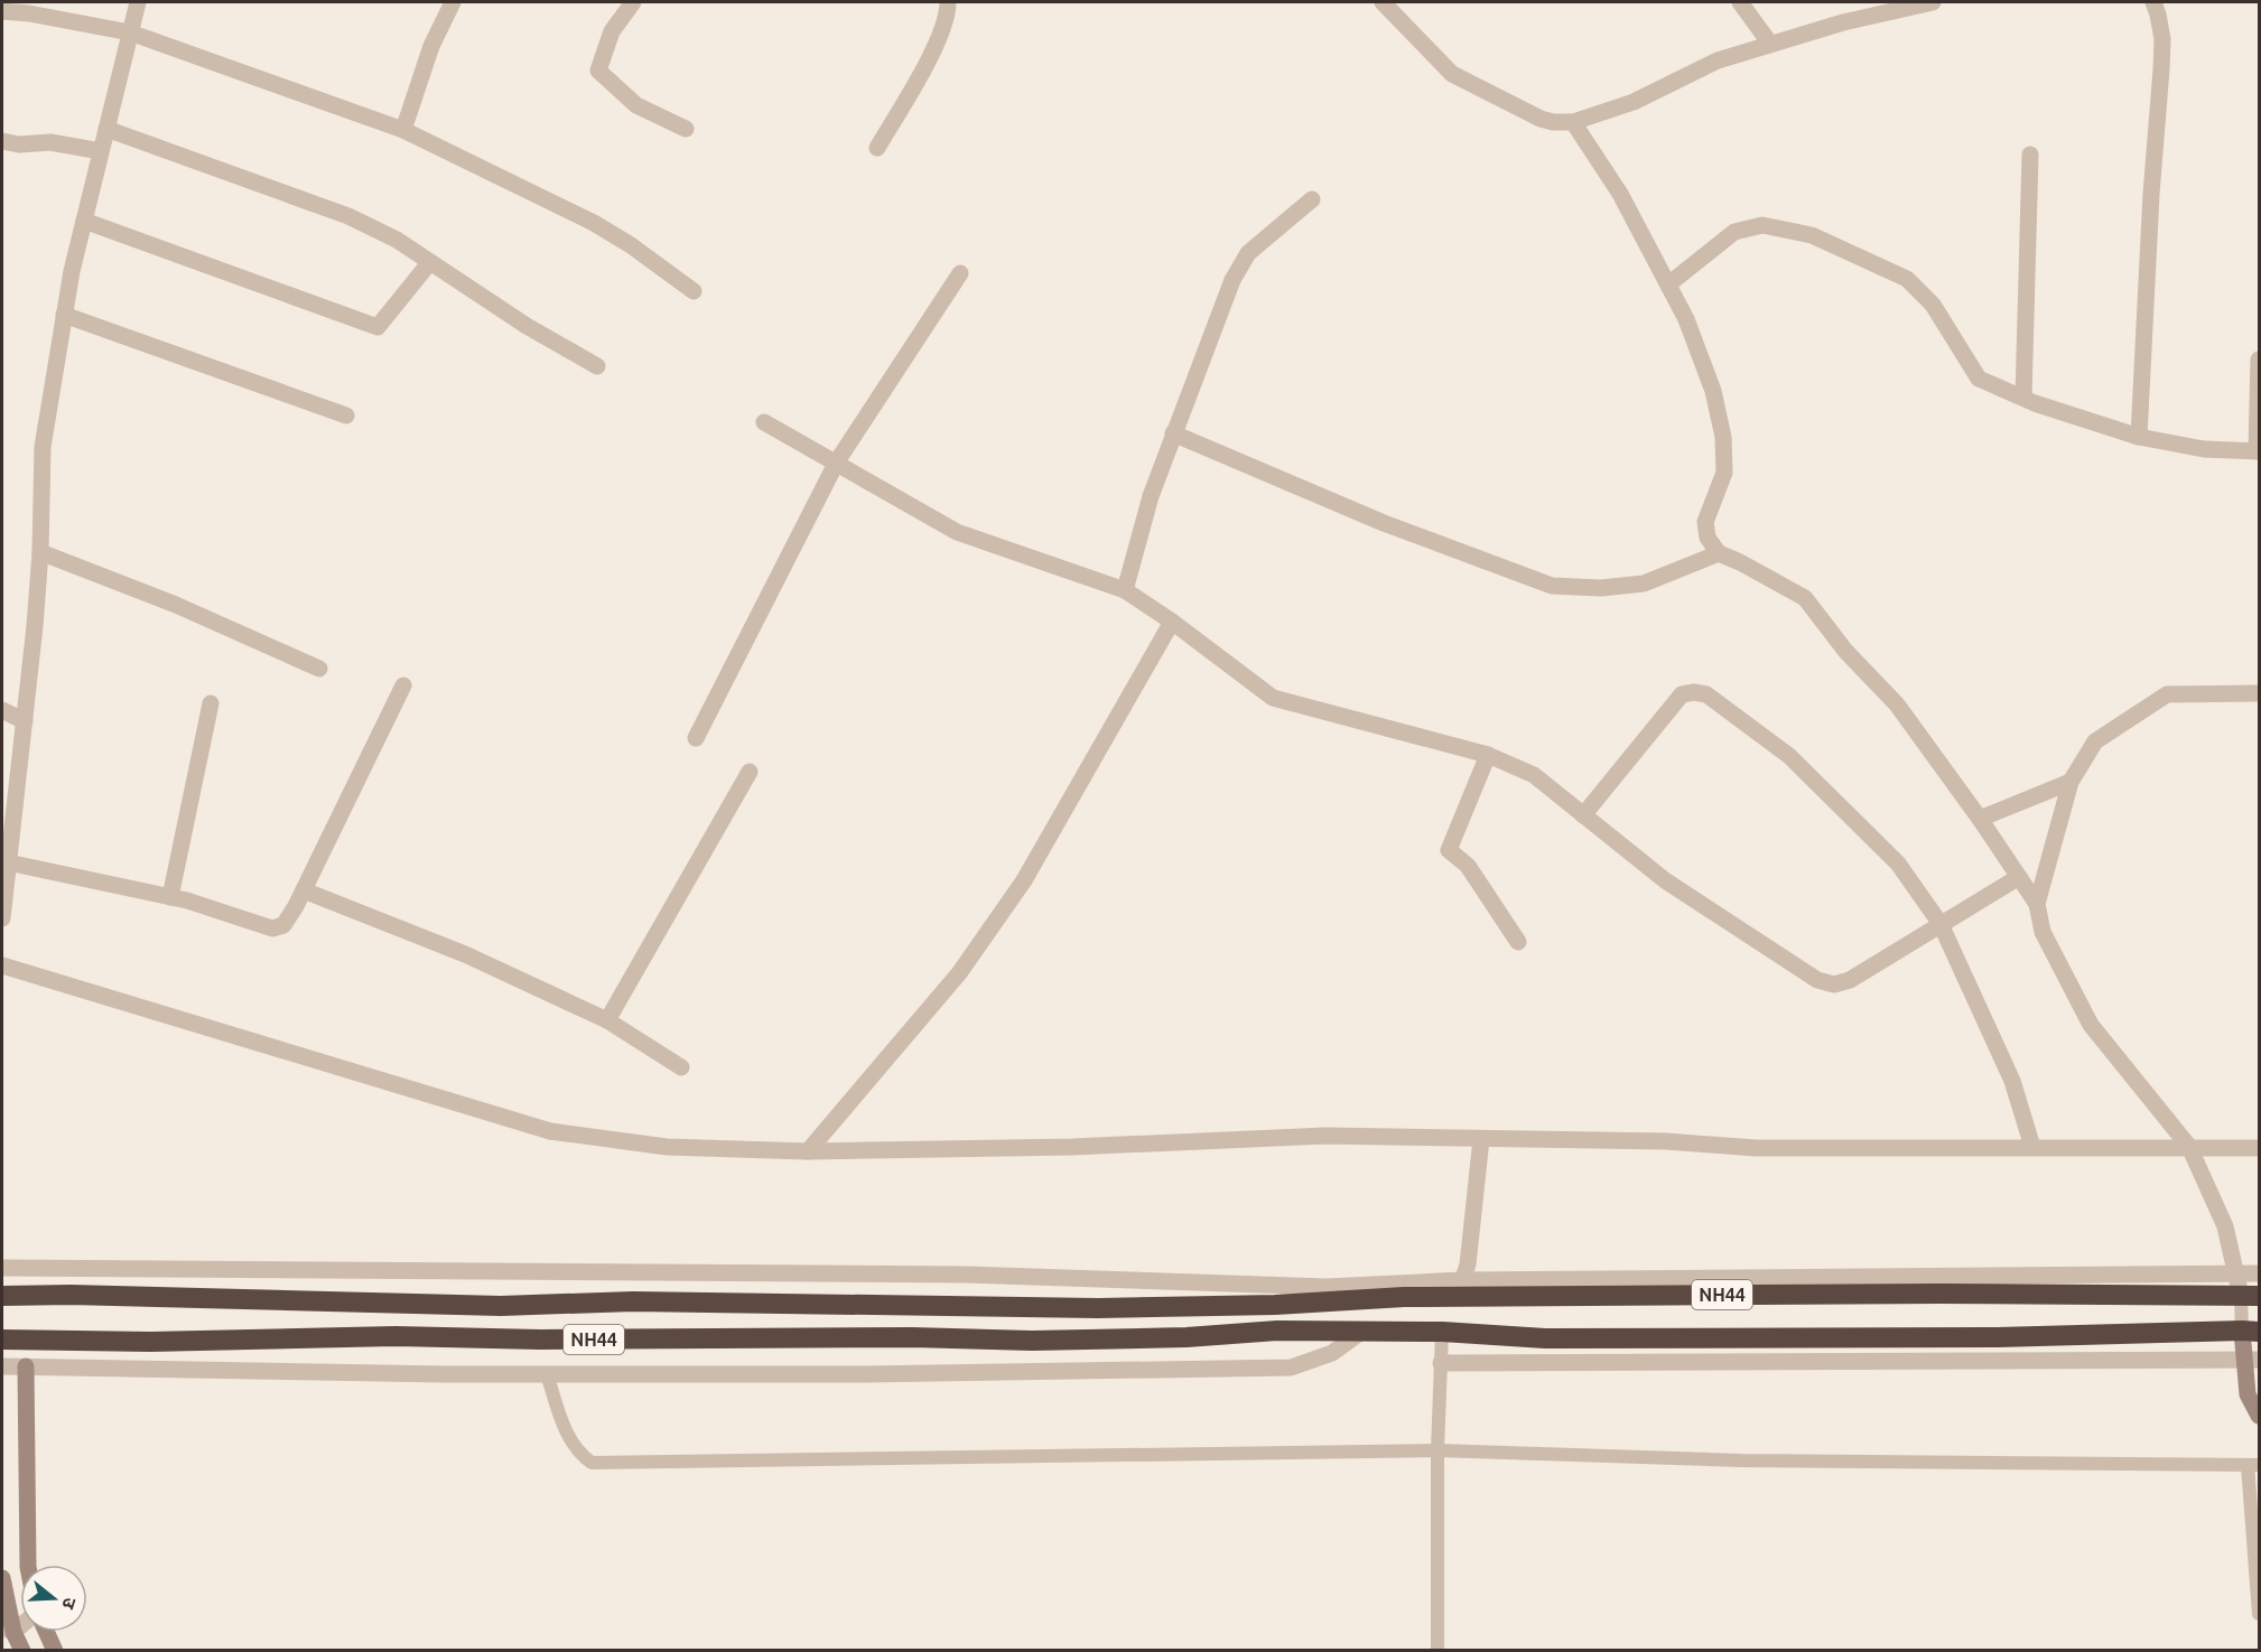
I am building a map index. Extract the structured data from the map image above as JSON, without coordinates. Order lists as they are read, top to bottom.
{
  "streets": {
    "highway": ["NH44"]
  },
  "north": "right"
}
